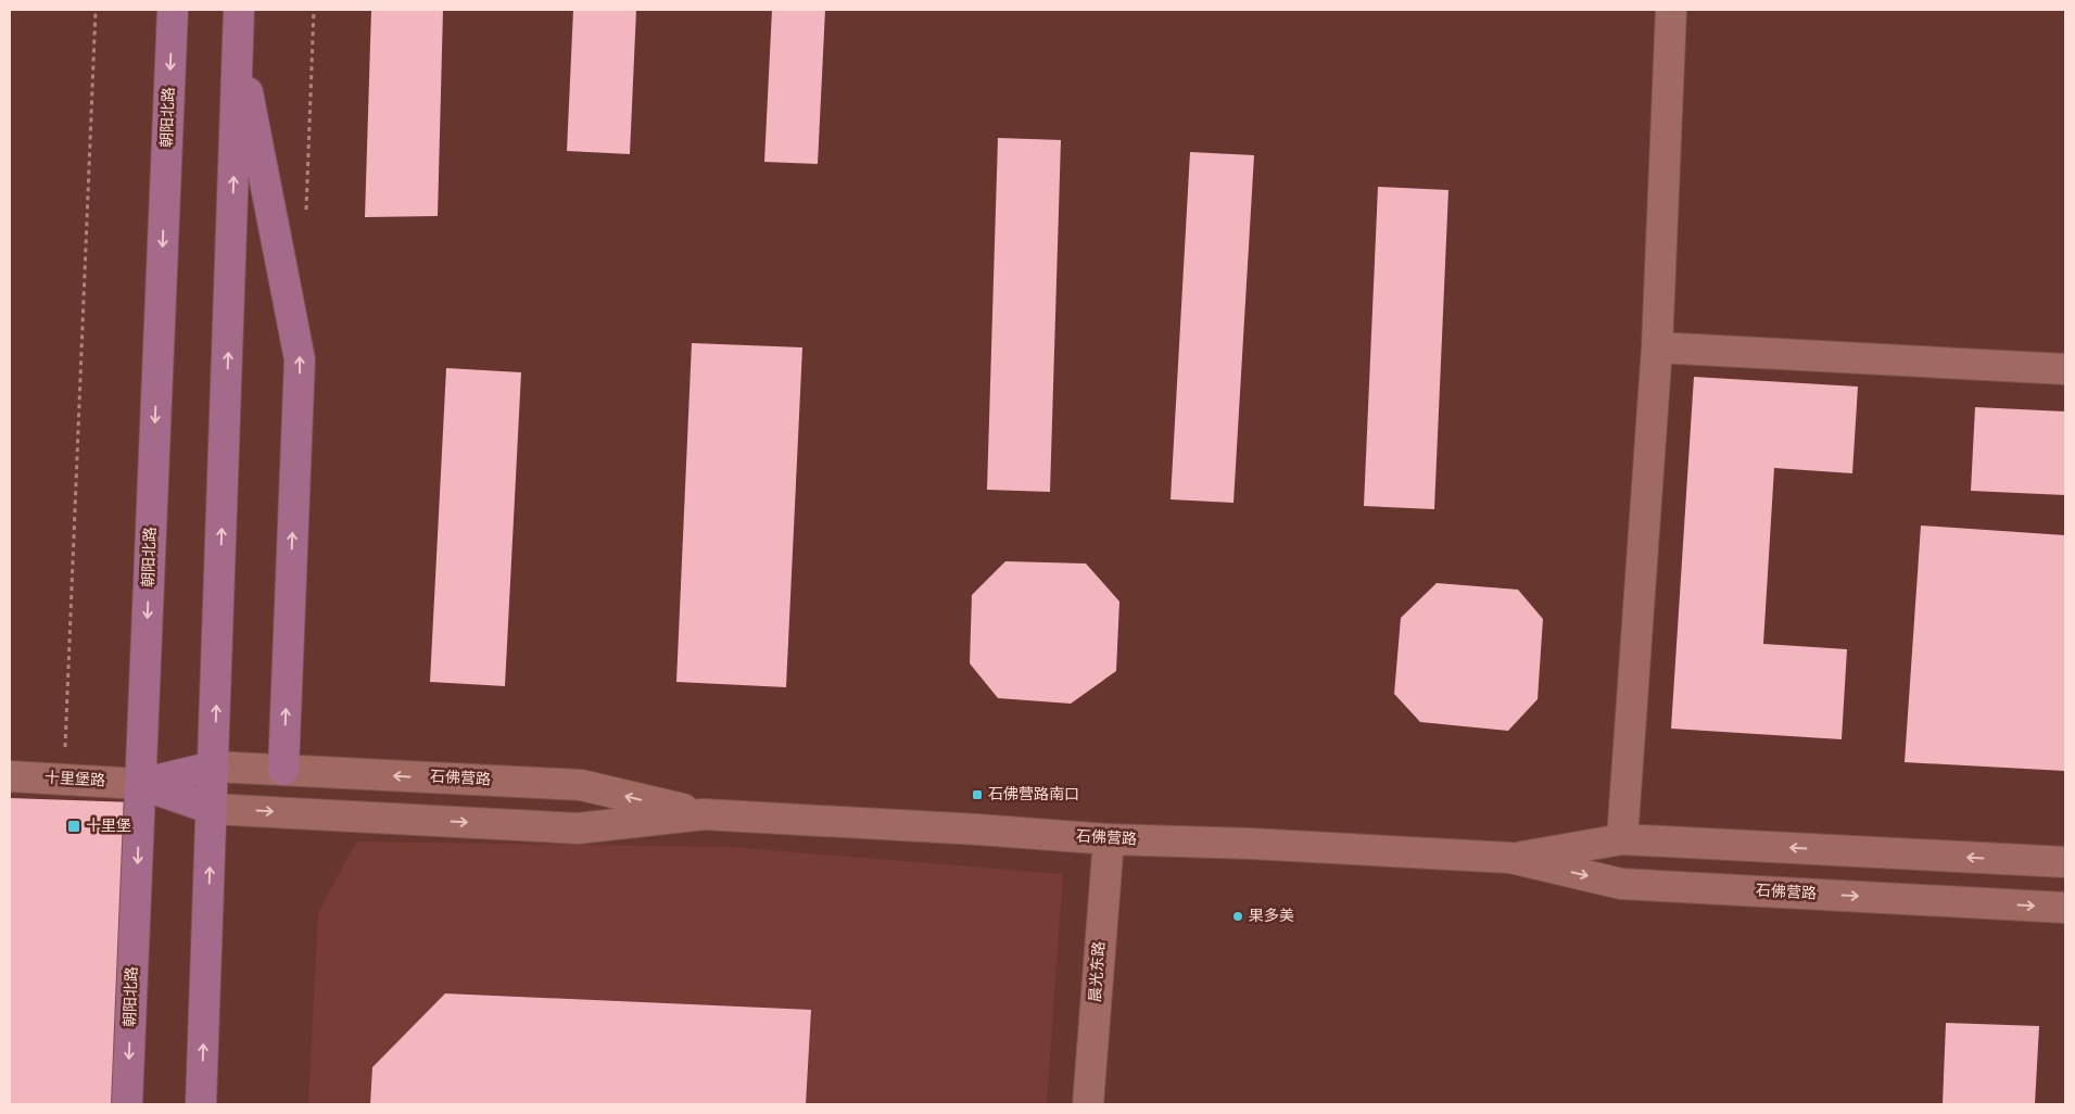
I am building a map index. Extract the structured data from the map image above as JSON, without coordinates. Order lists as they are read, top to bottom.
{
  "streets": {
    "main road": ["朝阳北路"],
    "street": ["石佛营路", "十里堡路", "晨光东路"]
  },
  "crossings": [
    ["朝阳北路", "十里堡路"],
    ["石佛营路", "晨光东路"]
  ],
  "places": {
    "transit": ["石佛营路南口", "十里堡"],
    "other": ["果多美"]
  }
}
